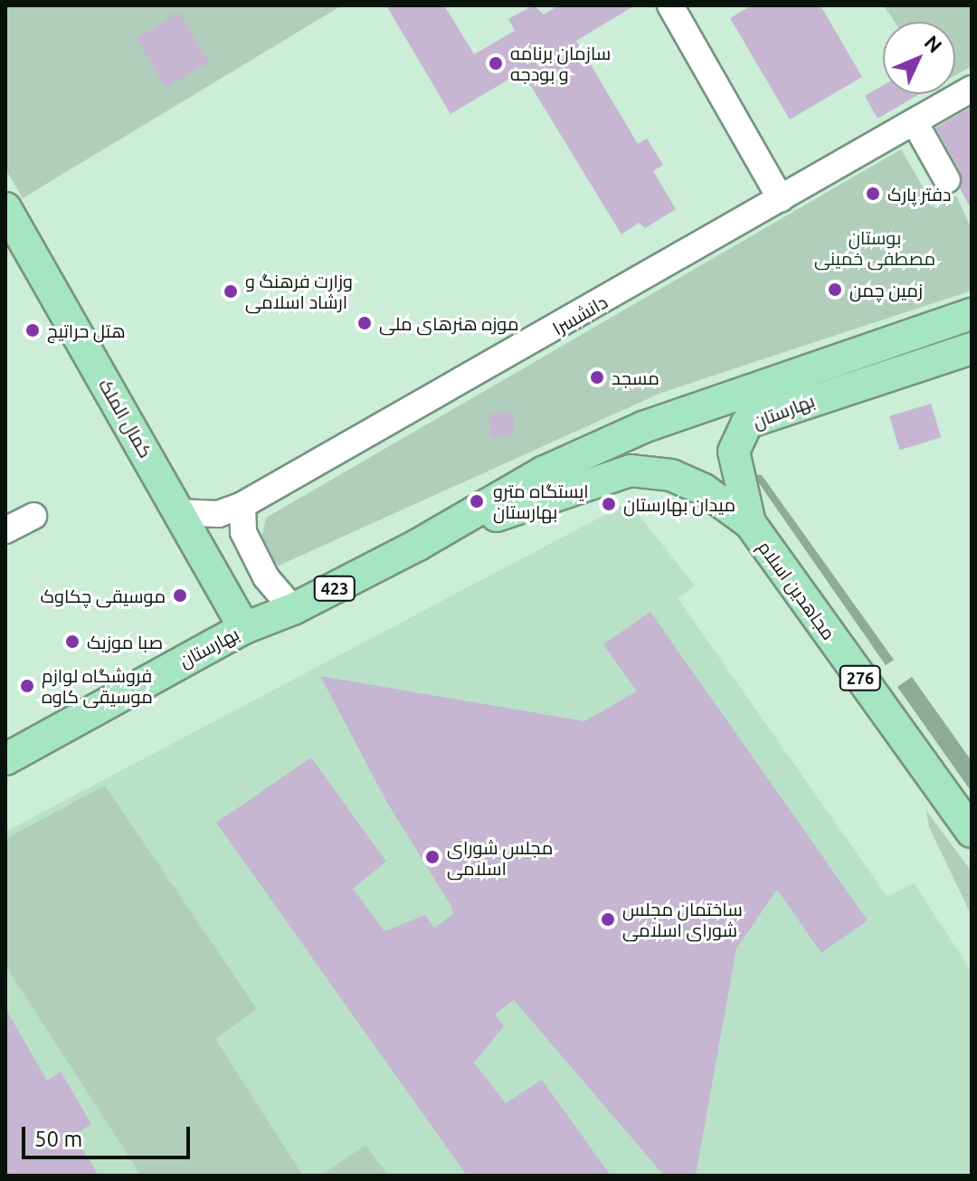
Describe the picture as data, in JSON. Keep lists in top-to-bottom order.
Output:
{
  "streets": {
    "main road": [
      "بهارستان",
      "کمال الملک",
      "423",
      "مجاهدین اسلام",
      "276"
    ],
    "street": ["دانشسرا"]
  },
  "crossings": [
    ["دانشسرا", "کمال الملک"],
    ["بهارستان", "کمال الملک"],
    ["بهارستان", "مجاهدین اسلام"]
  ],
  "parks": ["بوستان مصطفی خمینی"],
  "places": [
    "سازمان برنامه و بودجه",
    "دفتر پارک",
    "زمین چمن",
    "وزارت فرهنگ و ارشاد اسلامی",
    "موزه هنرهای ملی",
    "هتل حراتیج",
    "مسجد",
    "ایستگاه مترو بهارستان",
    "میدان بهارستان",
    "موسیقی چکاوک",
    "صبا موزیک",
    "فروشگاه لوازم موسیقی کاوه",
    "مجلس شورای اسلامی",
    "ساختمان مجلس شورای اسلامی"
  ],
  "scale_bar": "50 m",
  "north": "top right"
}
